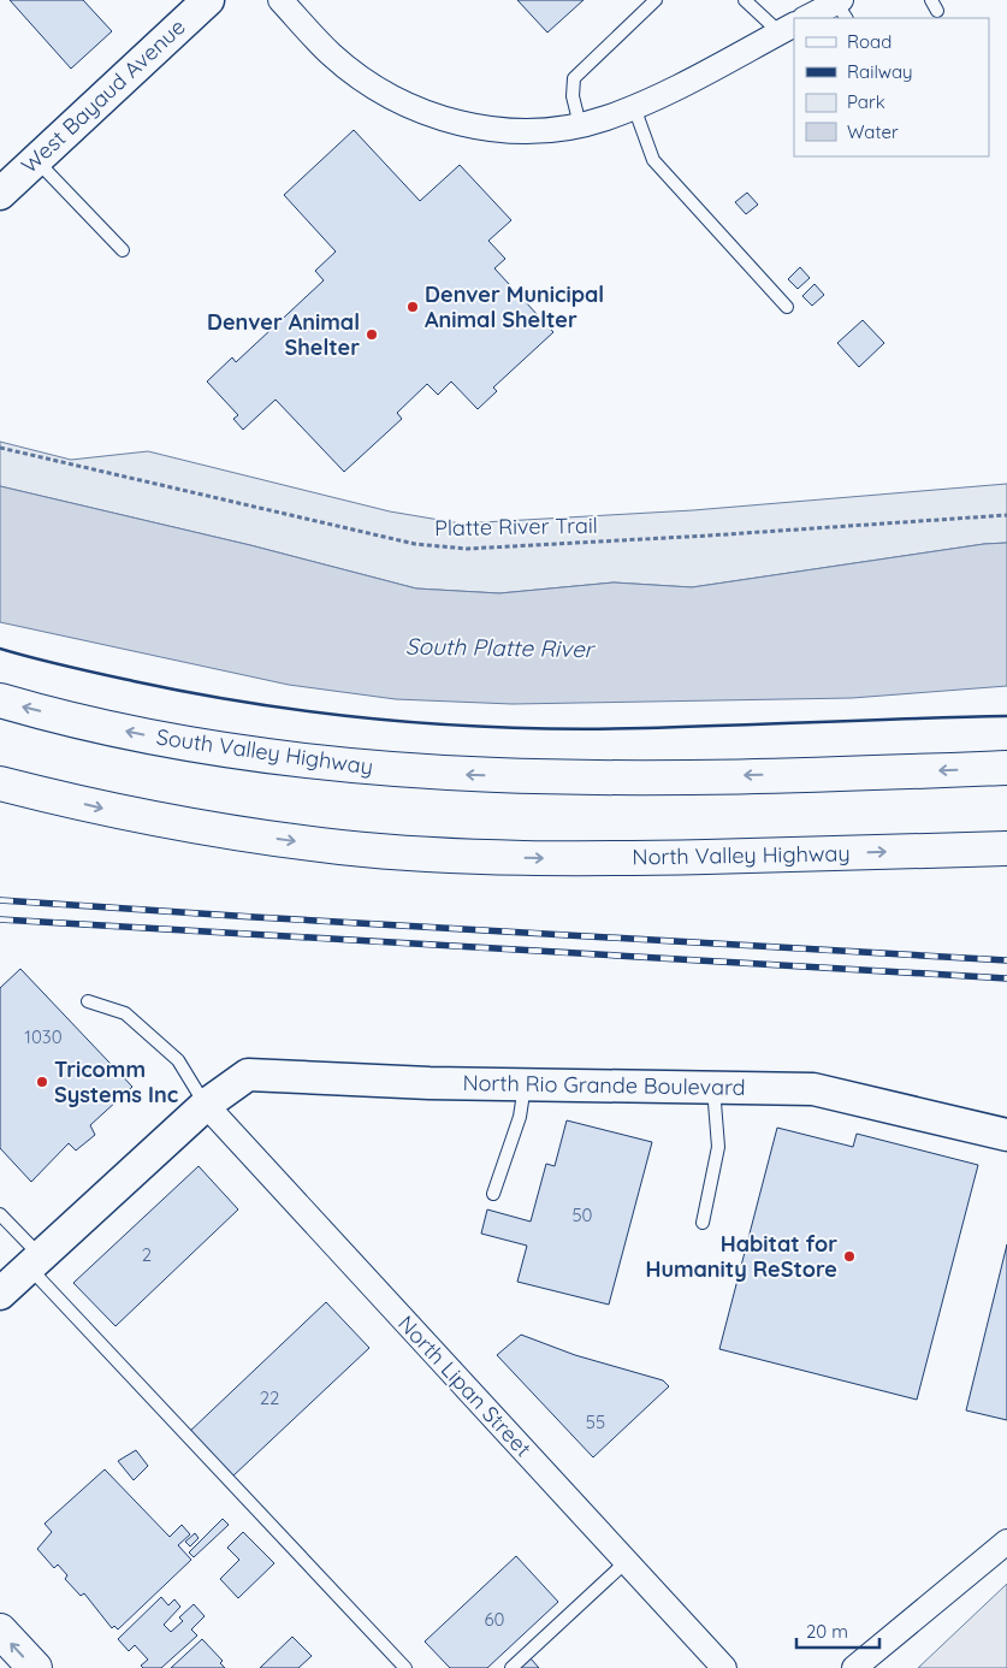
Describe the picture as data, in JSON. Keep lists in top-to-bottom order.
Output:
{
  "streets": {
    "main road": ["South Valley Highway", "North Valley Highway"],
    "street": ["West Bayaud Avenue", "North Rio Grande Boulevard", "North Lipan Street"],
    "path": ["Platte River Trail"]
  },
  "crossings": [
    ["North Rio Grande Boulevard", "North Lipan Street"]
  ],
  "one_way": ["South Valley Highway", "North Valley Highway"],
  "water": ["South Platte River"],
  "places": [
    "Denver Municipal Animal Shelter",
    "Denver Animal Shelter",
    "Tricomm Systems Inc",
    "Habitat for Humanity ReStore"
  ],
  "house_numbers": [
    "1030",
    "50",
    "2",
    "22",
    "55",
    "60"
  ],
  "legend": [
    "Road",
    "Railway",
    "Park",
    "Water"
  ],
  "scale_bar": "20 m"
}
